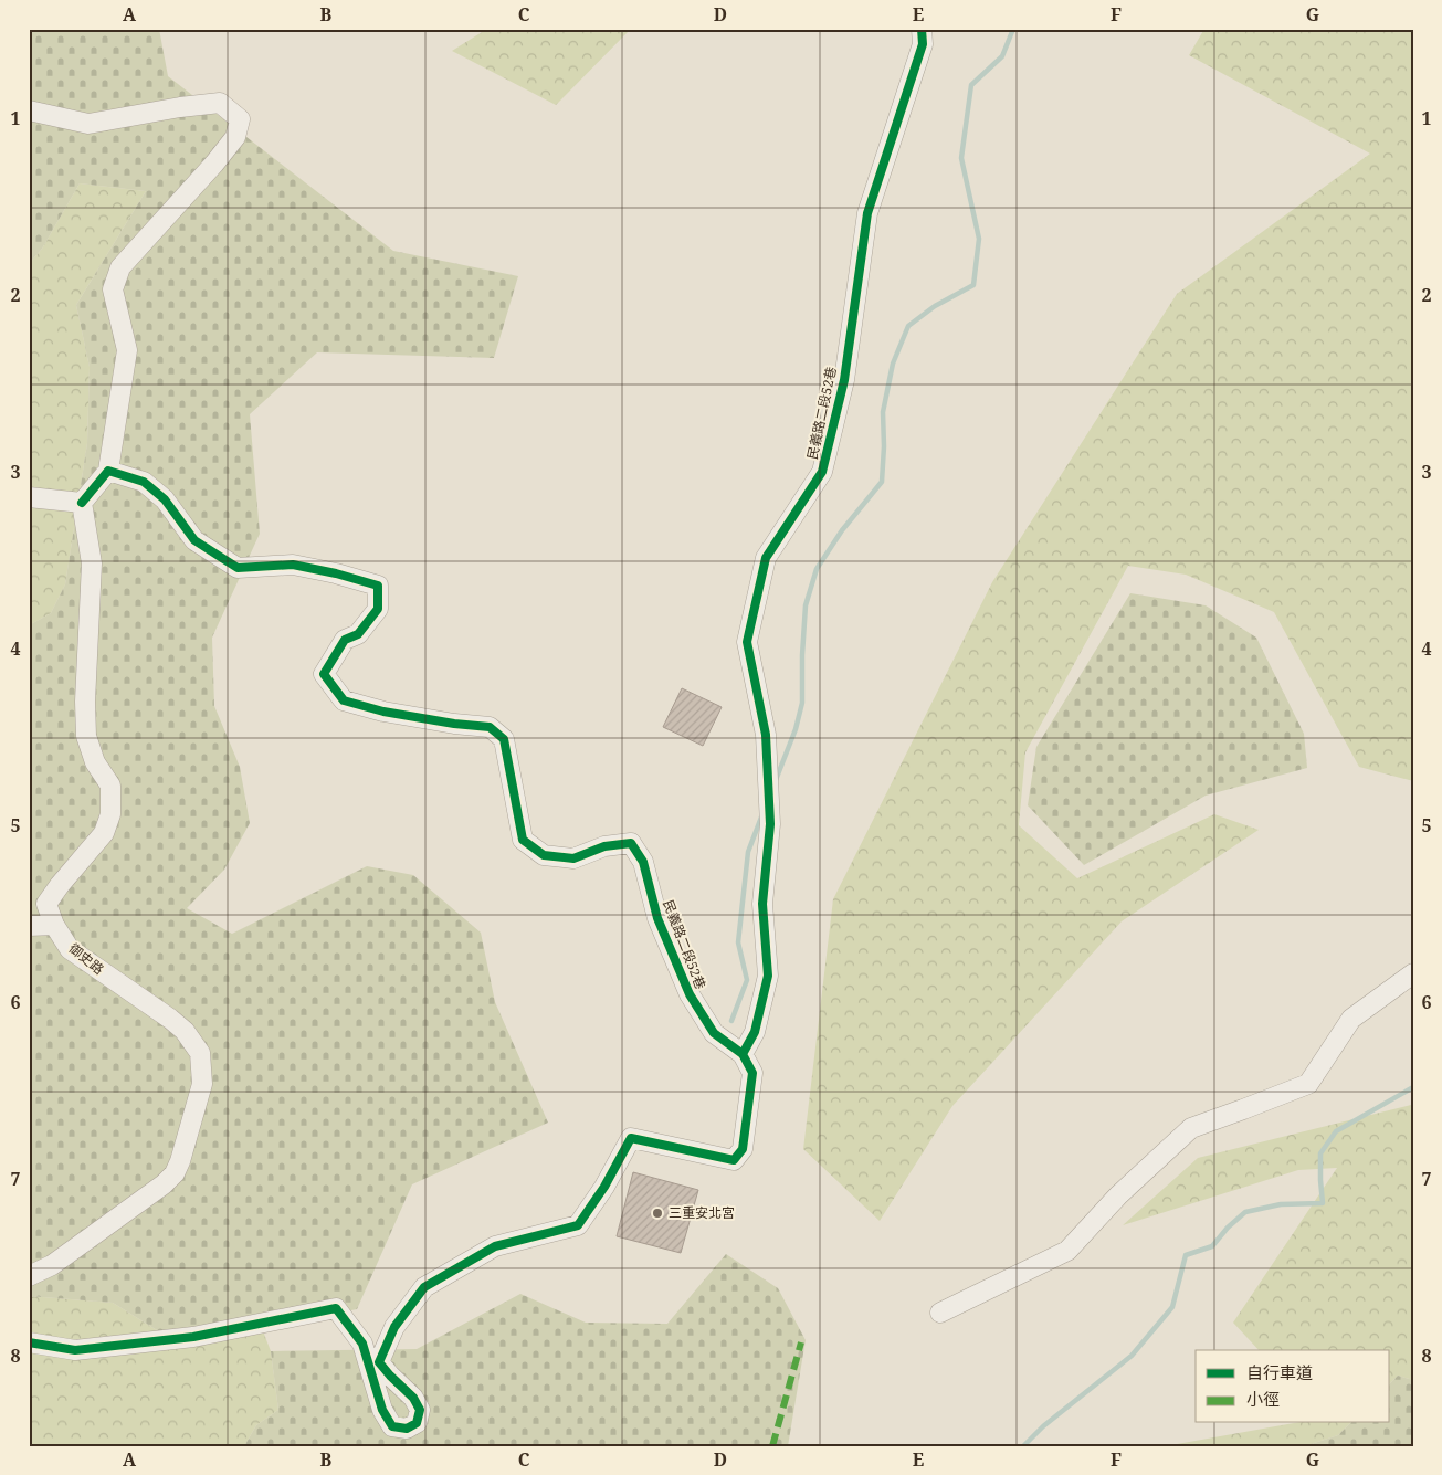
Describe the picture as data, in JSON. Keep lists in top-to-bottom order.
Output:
{
  "streets": {
    "street": ["民義路二段52巷", "御史路"]
  },
  "places": ["三重安北宮"],
  "legend": ["自行車道", "小徑"],
  "grid": {
    "columns": [
      "A",
      "B",
      "C",
      "D",
      "E",
      "F",
      "G"
    ],
    "rows": [
      "1",
      "2",
      "3",
      "4",
      "5",
      "6",
      "7",
      "8"
    ]
  }
}
